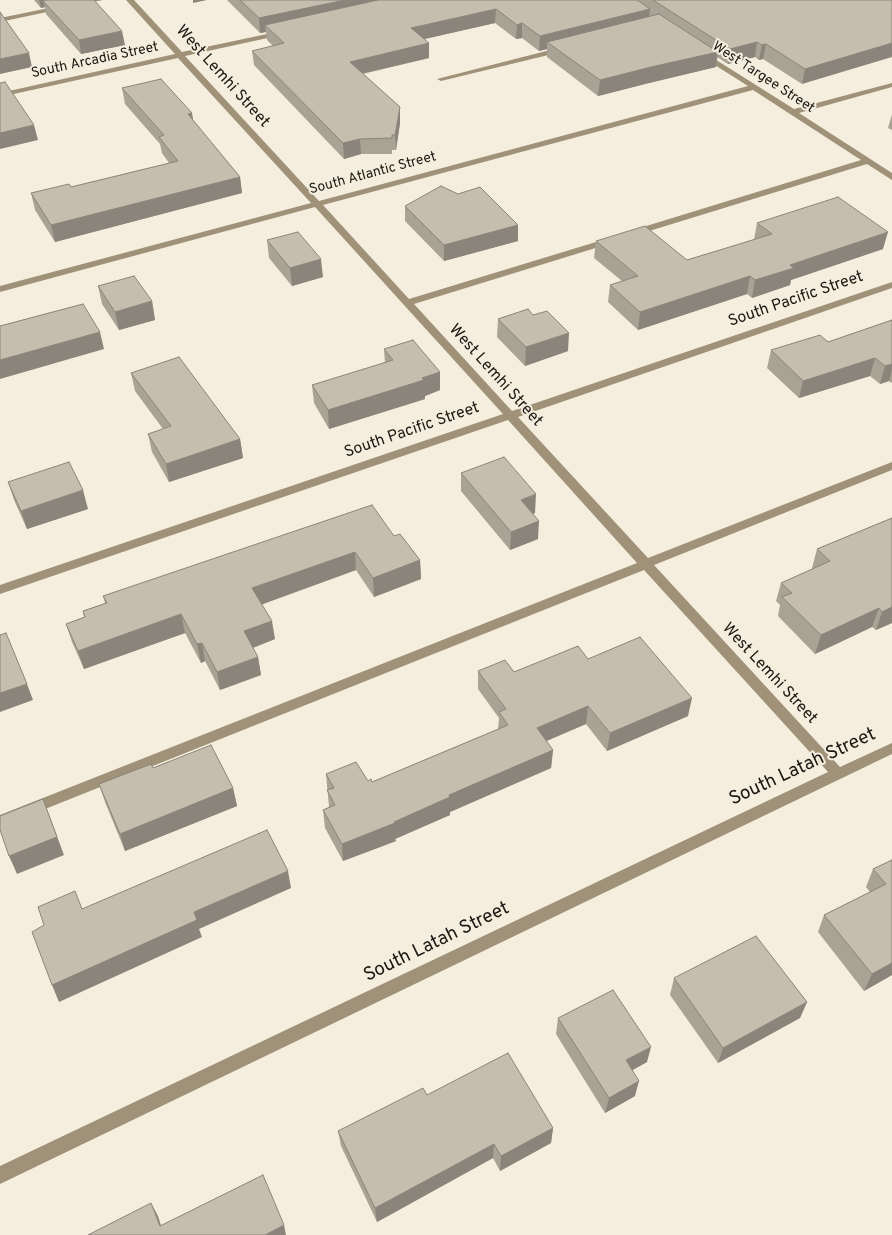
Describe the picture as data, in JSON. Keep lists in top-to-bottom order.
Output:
{
  "streets": {
    "street": [
      "South Arcadia Street",
      "West Lemhi Street",
      "West Targee Street",
      "South Atlantic Street",
      "South Pacific Street",
      "South Latah Street"
    ]
  },
  "crossings": [
    ["South Arcadia Street", "West Lemhi Street"],
    ["West Lemhi Street", "South Atlantic Street"],
    ["West Lemhi Street", "South Pacific Street"],
    ["West Lemhi Street", "South Latah Street"],
    ["West Targee Street", "South Atlantic Street"]
  ]
}
